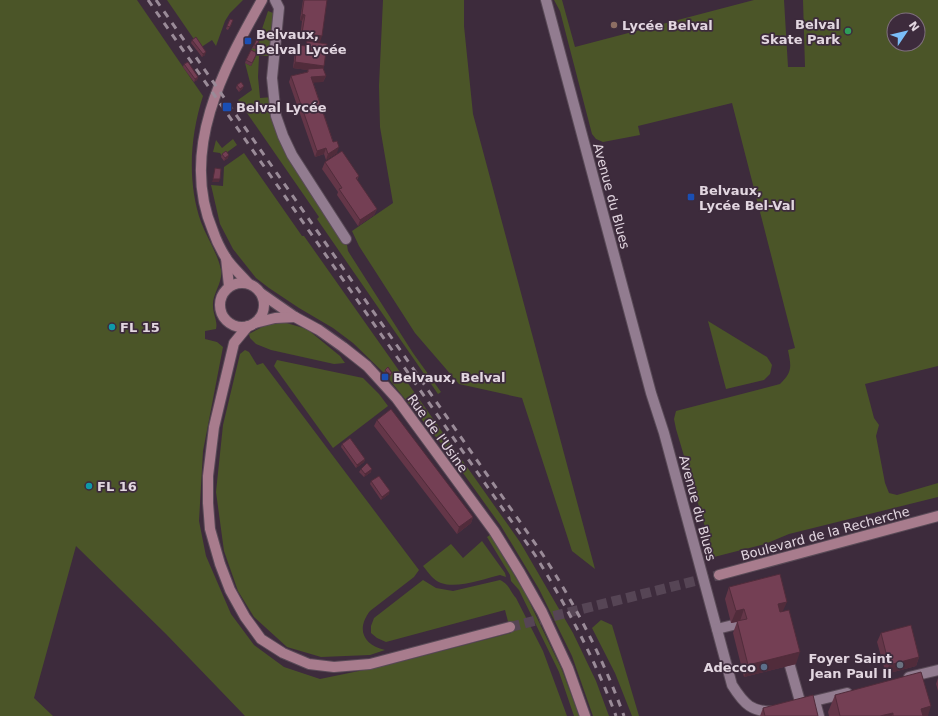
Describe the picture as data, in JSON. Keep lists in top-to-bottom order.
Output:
{
  "streets": {
    "main road": ["Rue de l'Usine", "Boulevard de la Recherche"],
    "street": ["Avenue du Blues"]
  },
  "places": {
    "other": [
      "Lycée Belval",
      "Belval Skate Park",
      "FL 15",
      "FL 16",
      "Foyer Saint Jean Paul II",
      "Adecco"
    ],
    "transit": [
      "Belvaux, Belval Lycée",
      "Belval Lycée",
      "Belvaux, Lycée Bel-Val",
      "Belvaux, Belval"
    ]
  },
  "north": "top right"
}
